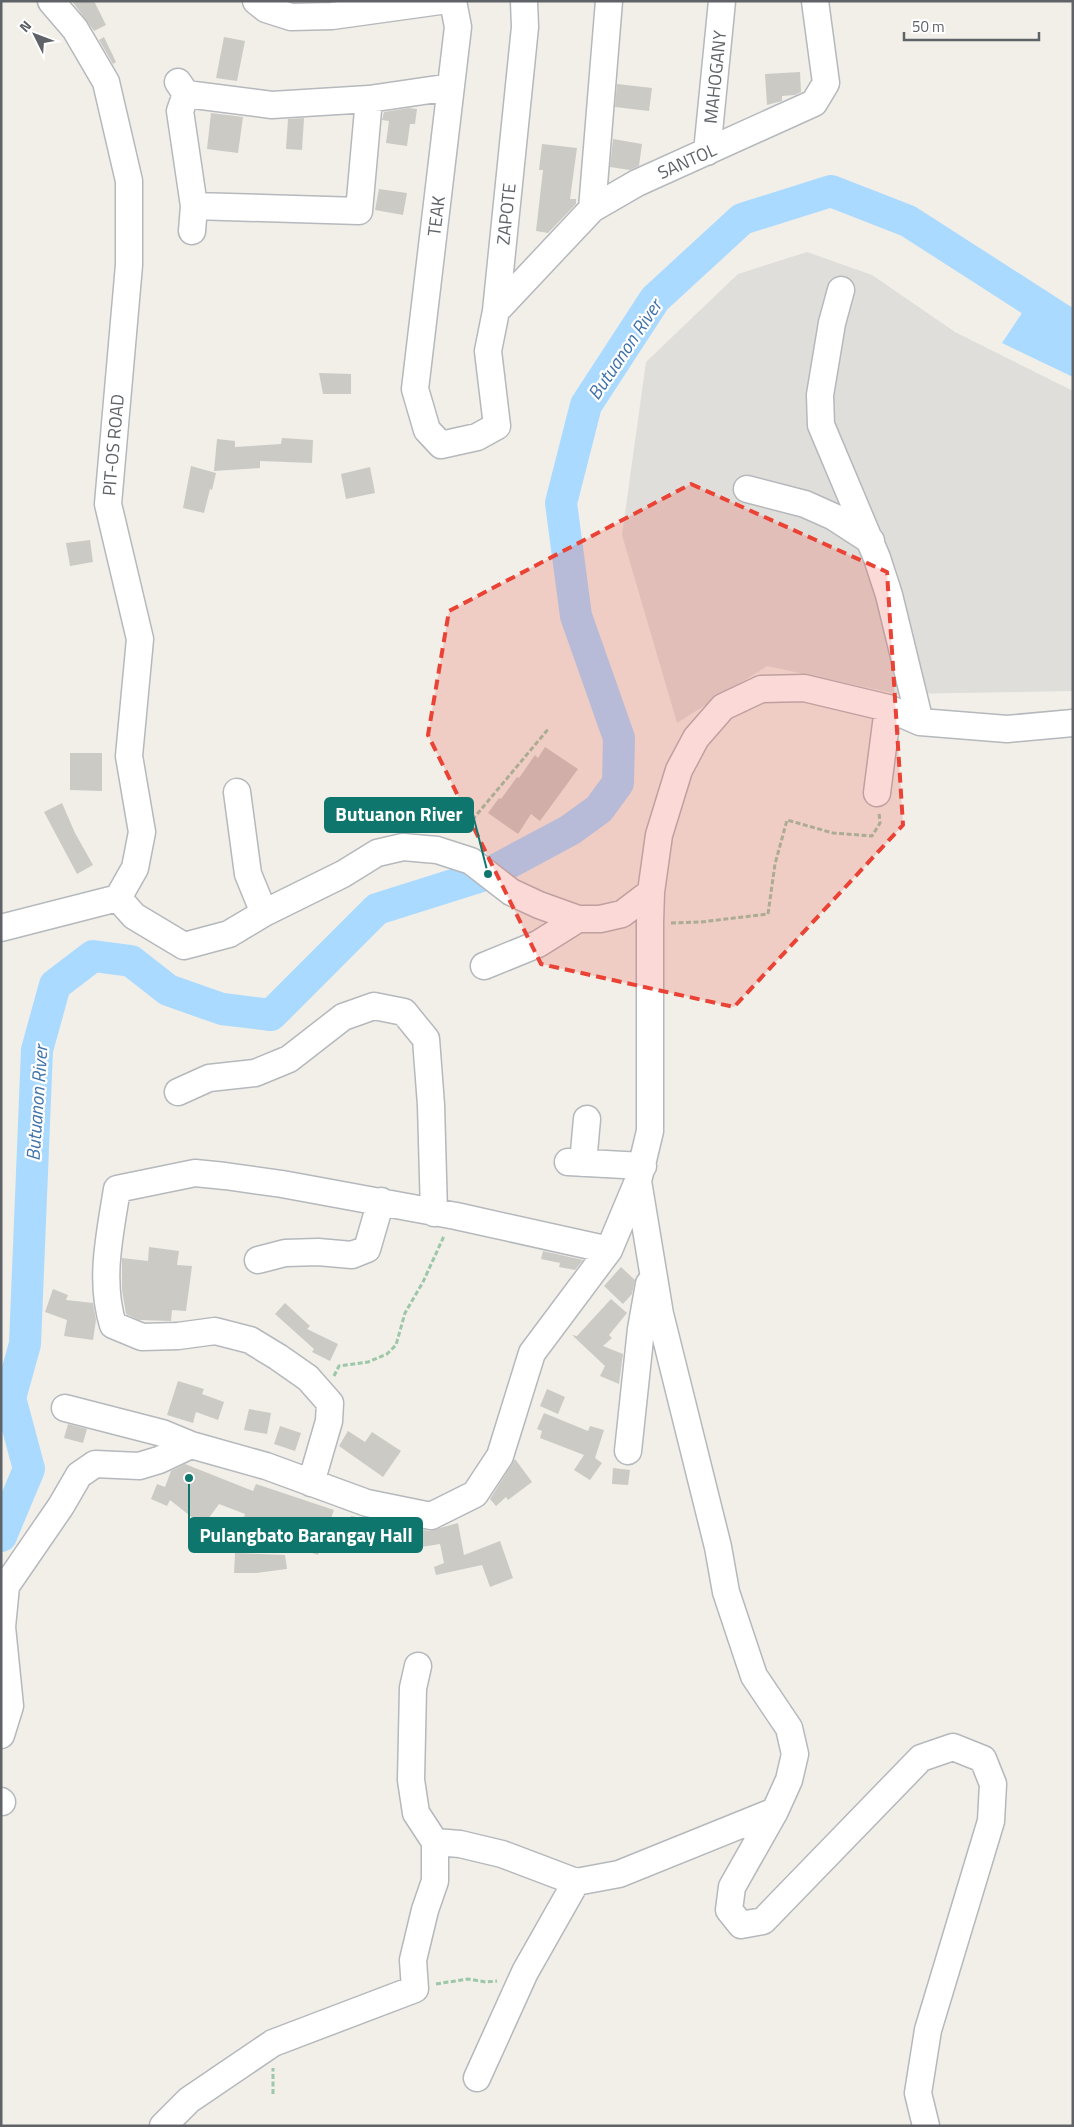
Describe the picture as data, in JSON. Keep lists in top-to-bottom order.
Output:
{
  "streets": {
    "street": [
      "MAHOGANY",
      "SANTOL",
      "ZAPOTE",
      "TEAK",
      "PIT-OS ROAD"
    ]
  },
  "crossings": [
    ["MAHOGANY", "SANTOL"],
    ["SANTOL", "ZAPOTE"],
    ["ZAPOTE", "TEAK"]
  ],
  "water": ["Butuanon River"],
  "places": ["Butuanon River", "Pulangbato Barangay Hall"],
  "scale_bar": "50 m",
  "north": "top left"
}
